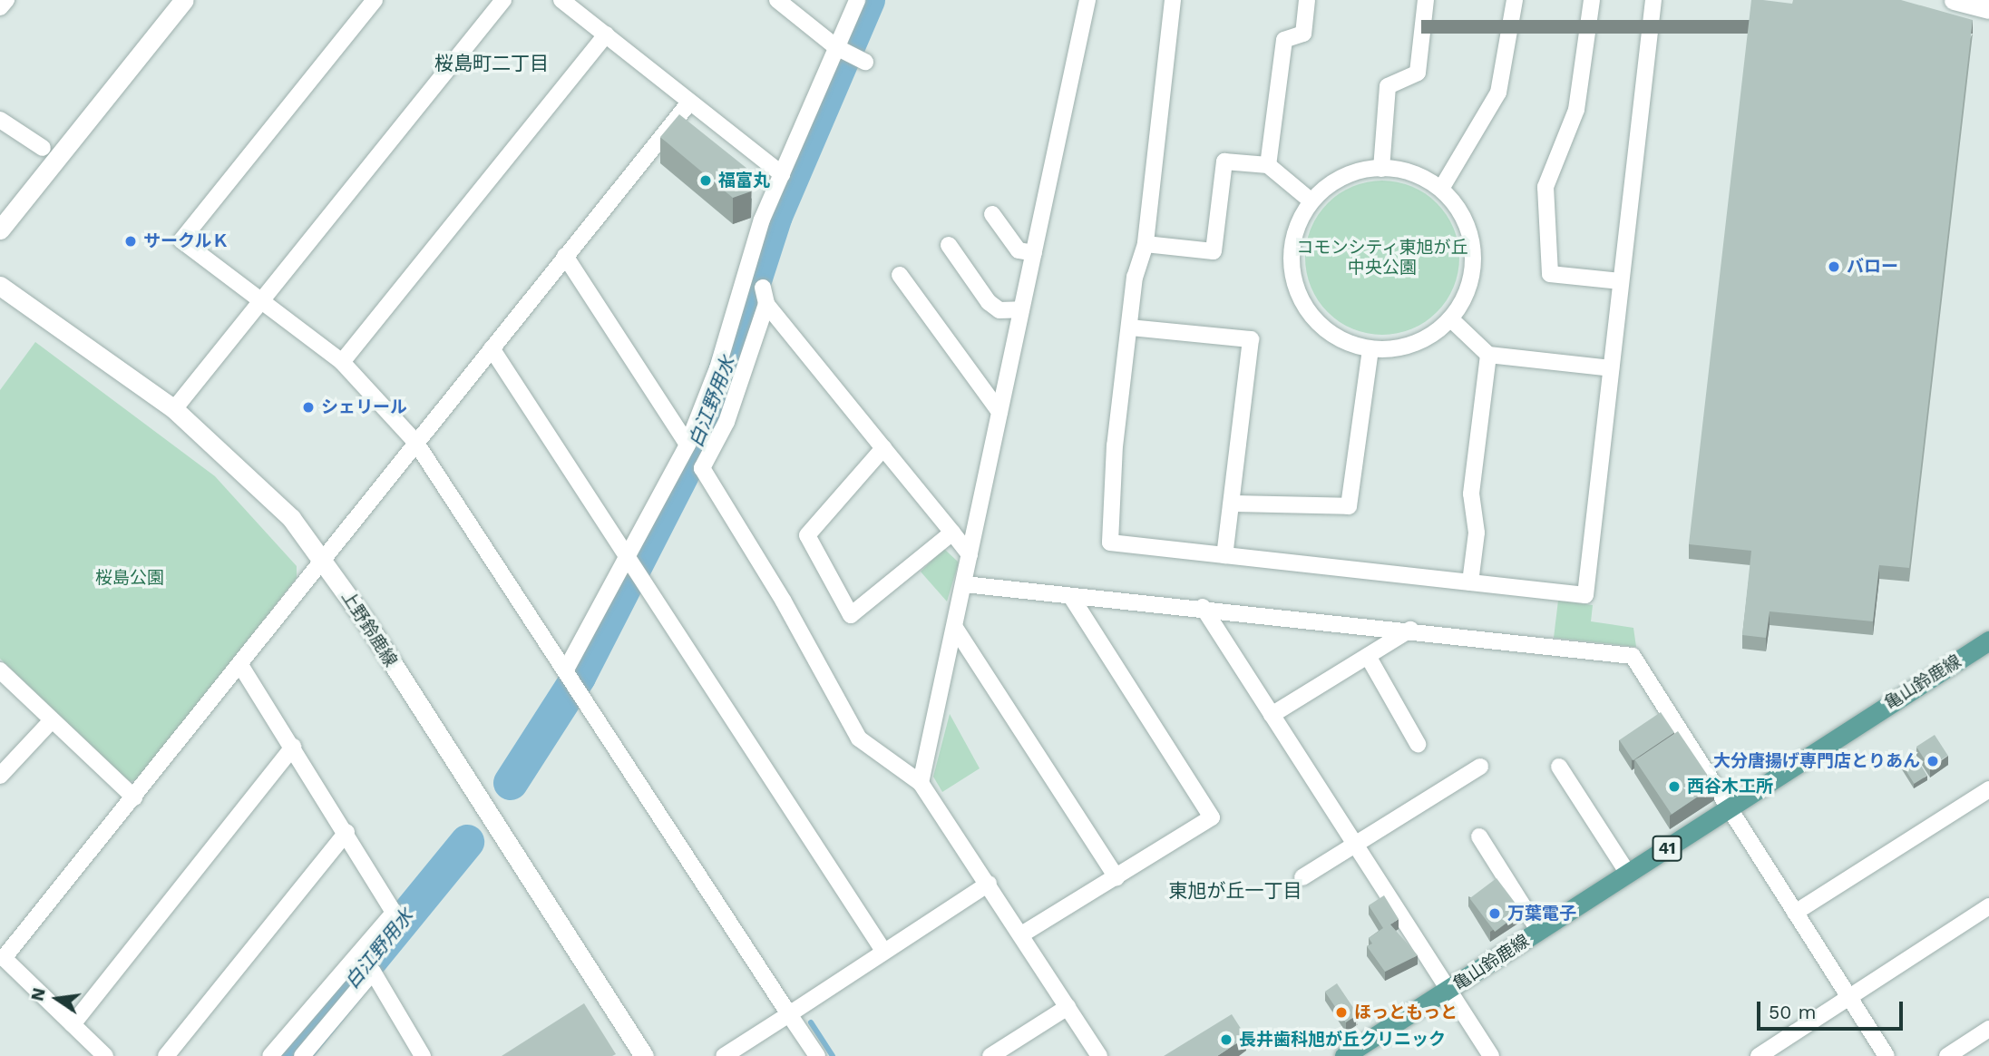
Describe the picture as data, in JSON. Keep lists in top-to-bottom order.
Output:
{
  "streets": {
    "main road": ["上野鈴鹿線", "亀山鈴鹿線", "41"]
  },
  "districts": ["桜島町二丁目", "東旭が丘一丁目"],
  "water": ["白江野用水"],
  "parks": ["コモンシティ東旭が丘 中央公園", "桜島公園"],
  "places": [
    "福富丸",
    "サークルＫ",
    "バロー",
    "シェリール",
    "大分唐揚げ専門店とりあん",
    "西谷木工所",
    "万葉電子",
    "ほっともっと",
    "長井歯科旭が丘クリニック"
  ],
  "scale_bar": "50 m",
  "north": "left"
}
